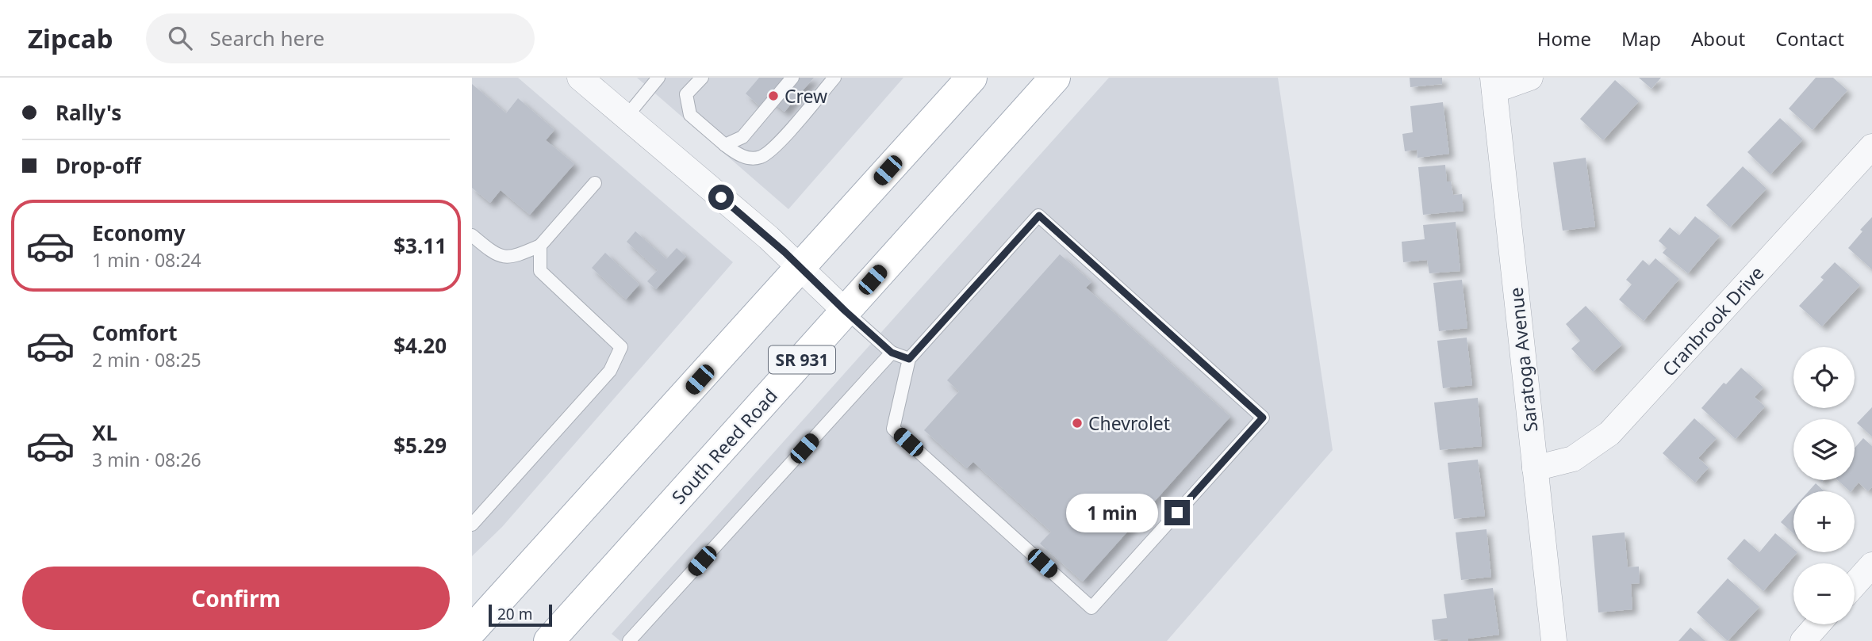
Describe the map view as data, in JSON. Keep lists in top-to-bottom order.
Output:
{
  "streets": {
    "main road": ["SR 931", "South Reed Road"],
    "street": ["Cranbrook Drive", "Saratoga Avenue"]
  },
  "crossings": [
    ["Cranbrook Drive", "Saratoga Avenue"]
  ],
  "places": ["Crew", "Chevrolet"],
  "scale_bar": "20 m",
  "page": {
    "header": "Zipcab",
    "search": "Search here",
    "nav": [
      "Home",
      "Map",
      "About",
      "Contact"
    ],
    "banner": ["Rally's", "Drop-off"],
    "list": [
      {
        "name": "Economy",
        "note": "1 min · 08:24",
        "value": "$3.11"
      },
      {
        "name": "Comfort",
        "note": "2 min · 08:25",
        "value": "$4.20"
      },
      {
        "name": "XL",
        "note": "3 min · 08:26",
        "value": "$5.29"
      }
    ],
    "map_buttons": ["+", "−"],
    "bubble": "1 min",
    "buttons": "Confirm",
    "scale": "20 m"
  }
}
